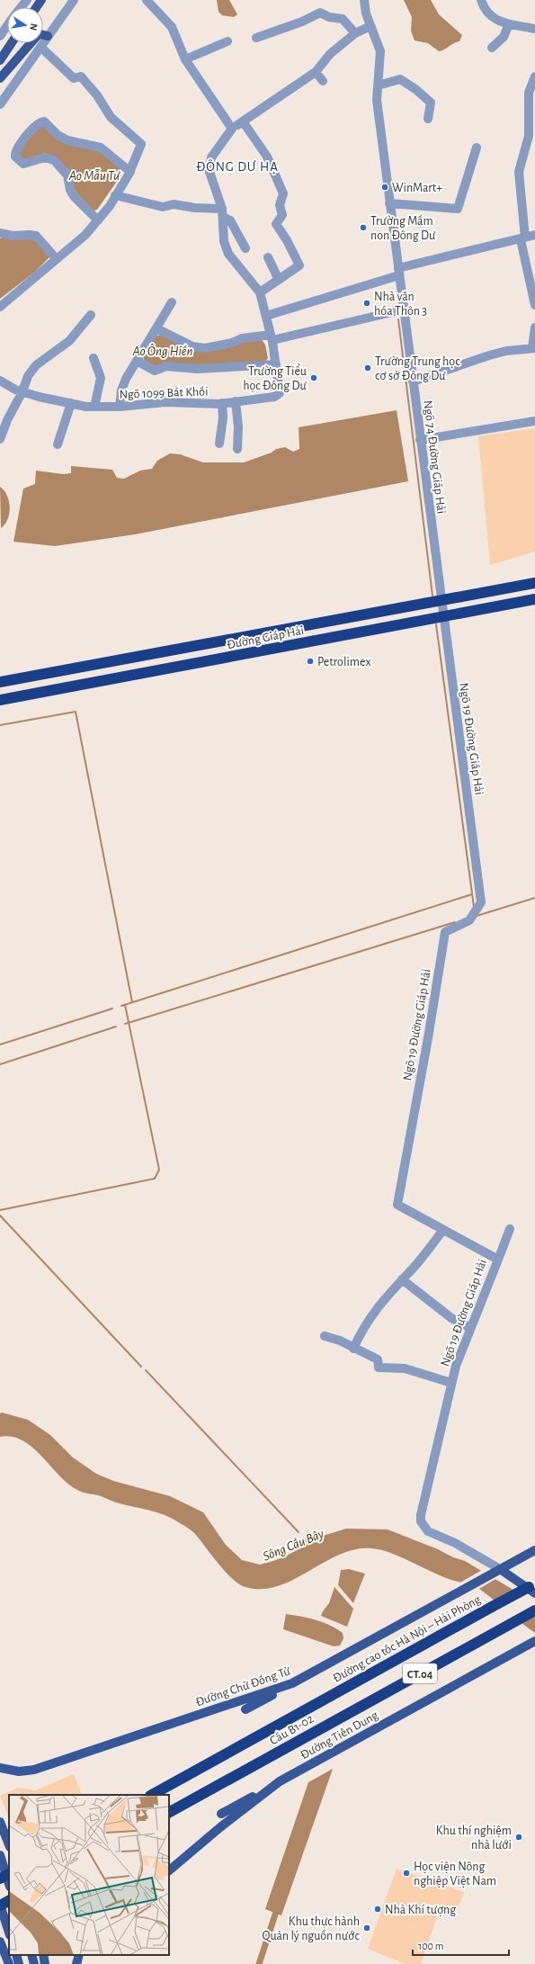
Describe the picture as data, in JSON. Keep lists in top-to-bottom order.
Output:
{
  "streets": {
    "highway": [
      "Đường Giáp Hải",
      "Đường cao tốc Hà Nội – Hải Phòng",
      "CT.04",
      "Cầu B1-02"
    ],
    "main road": ["Đường Chử Đồng Tử", "Đường Tiên Dung"],
    "street": ["Ngõ 1099 Bát Khối", "Ngõ 74 Đường Giáp Hải", "Ngõ 19 Đường Giáp Hải"]
  },
  "crossings": [
    ["Ngõ 74 Đường Giáp Hải", "Đường Giáp Hải"],
    ["Ngõ 74 Đường Giáp Hải", "Ngõ 19 Đường Giáp Hải"],
    ["Đường Giáp Hải", "Ngõ 19 Đường Giáp Hải"],
    ["Ngõ 19 Đường Giáp Hải", "Đường Chử Đồng Tử"],
    ["Đường cao tốc Hà Nội – Hải Phòng", "Cầu B1-02"]
  ],
  "districts": ["ĐÔNG DƯ HẠ"],
  "water": ["Ao Mẫu Tư", "Ao Ông Hiền", "Sông Cầu Bây"],
  "places": [
    "WinMart+",
    "Trường Mầm non Đông Dư",
    "Nhà văn hóa Thôn 3",
    "Trường Trung học cơ sở Đông Dư",
    "Trường Tiểu học Đông Dư",
    "Petrolimex",
    "Khu thí nghiệm nhà lưới",
    "Học viện Nông nghiệp Việt Nam",
    "Nhà Khí tượng",
    "Khu thực hành Quản lý nguồn nước"
  ],
  "scale_bar": "100 m",
  "north": "right"
}
